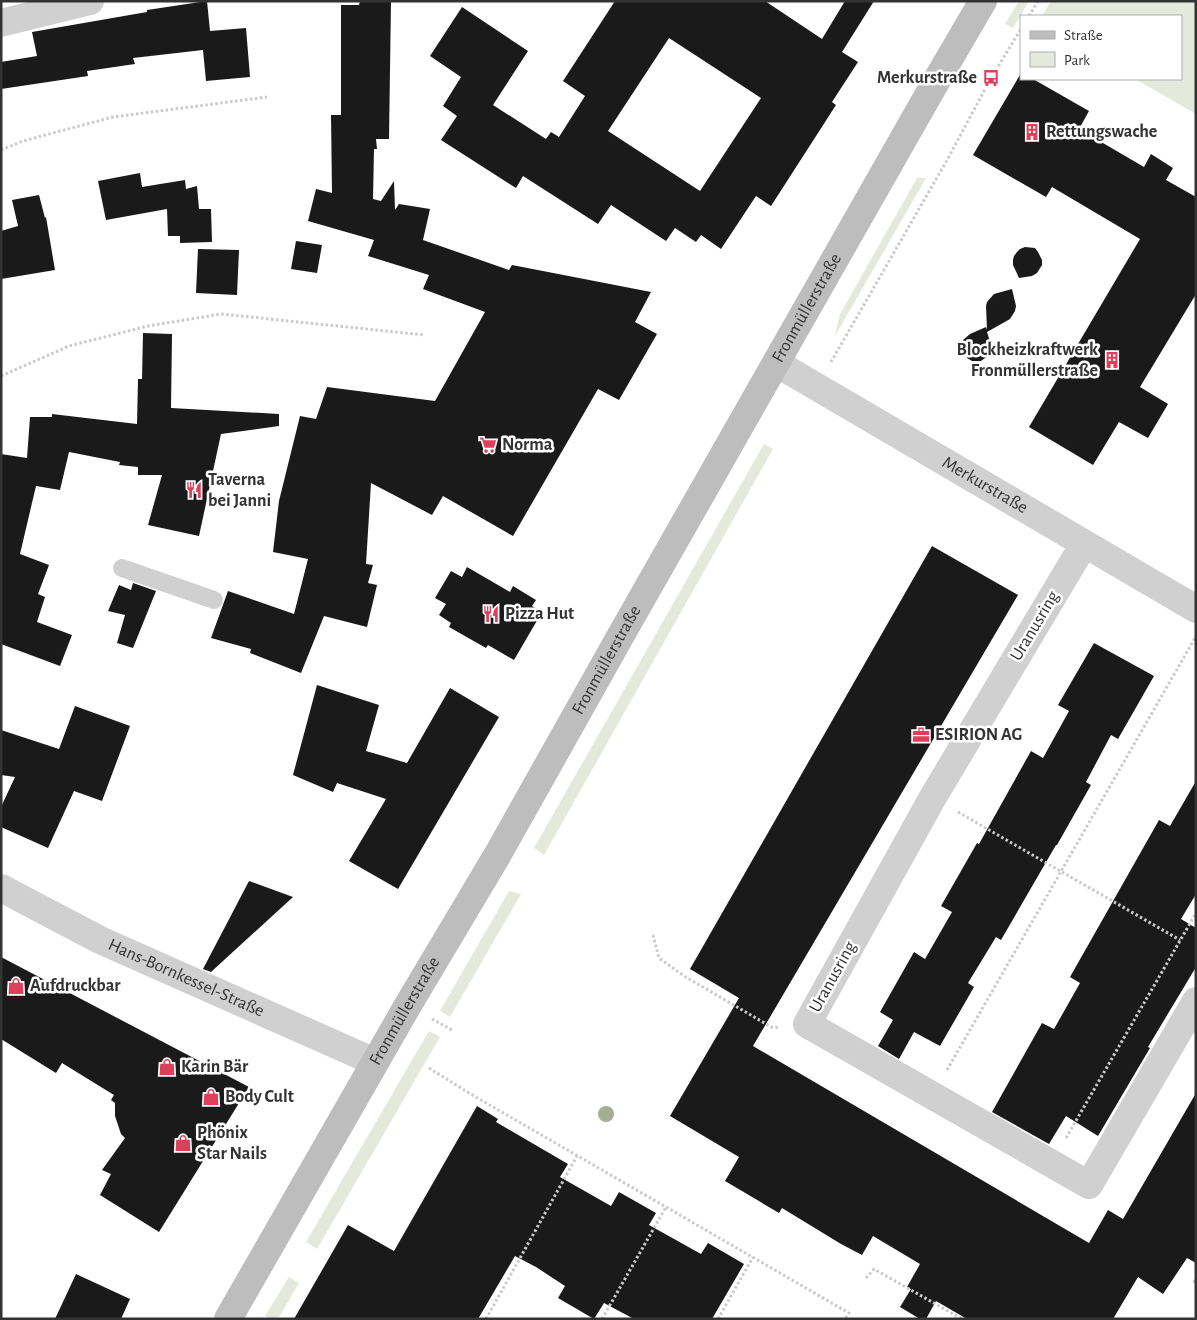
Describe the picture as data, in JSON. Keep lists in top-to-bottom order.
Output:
{
  "streets": {
    "main road": ["Fronmüllerstraße"],
    "street": ["Merkurstraße", "Uranusring", "Hans-Bornkessel-Straße"]
  },
  "crossings": [
    ["Fronmüllerstraße", "Merkurstraße"],
    ["Fronmüllerstraße", "Hans-Bornkessel-Straße"],
    ["Merkurstraße", "Uranusring"]
  ],
  "places": {
    "bus stop": ["Merkurstraße"],
    "building": ["Rettungswache", "Blockheizkraftwerk Fronmüllerstraße"],
    "supermarket": ["Norma"],
    "restaurant": ["Taverna bei Janni", "Pizza Hut"],
    "office": ["ESIRION AG"],
    "shop": [
      "Aufdruckbar",
      "Karin Bär",
      "Body Cult",
      "Phönix Star Nails"
    ]
  },
  "legend": ["Straße", "Park"]
}
